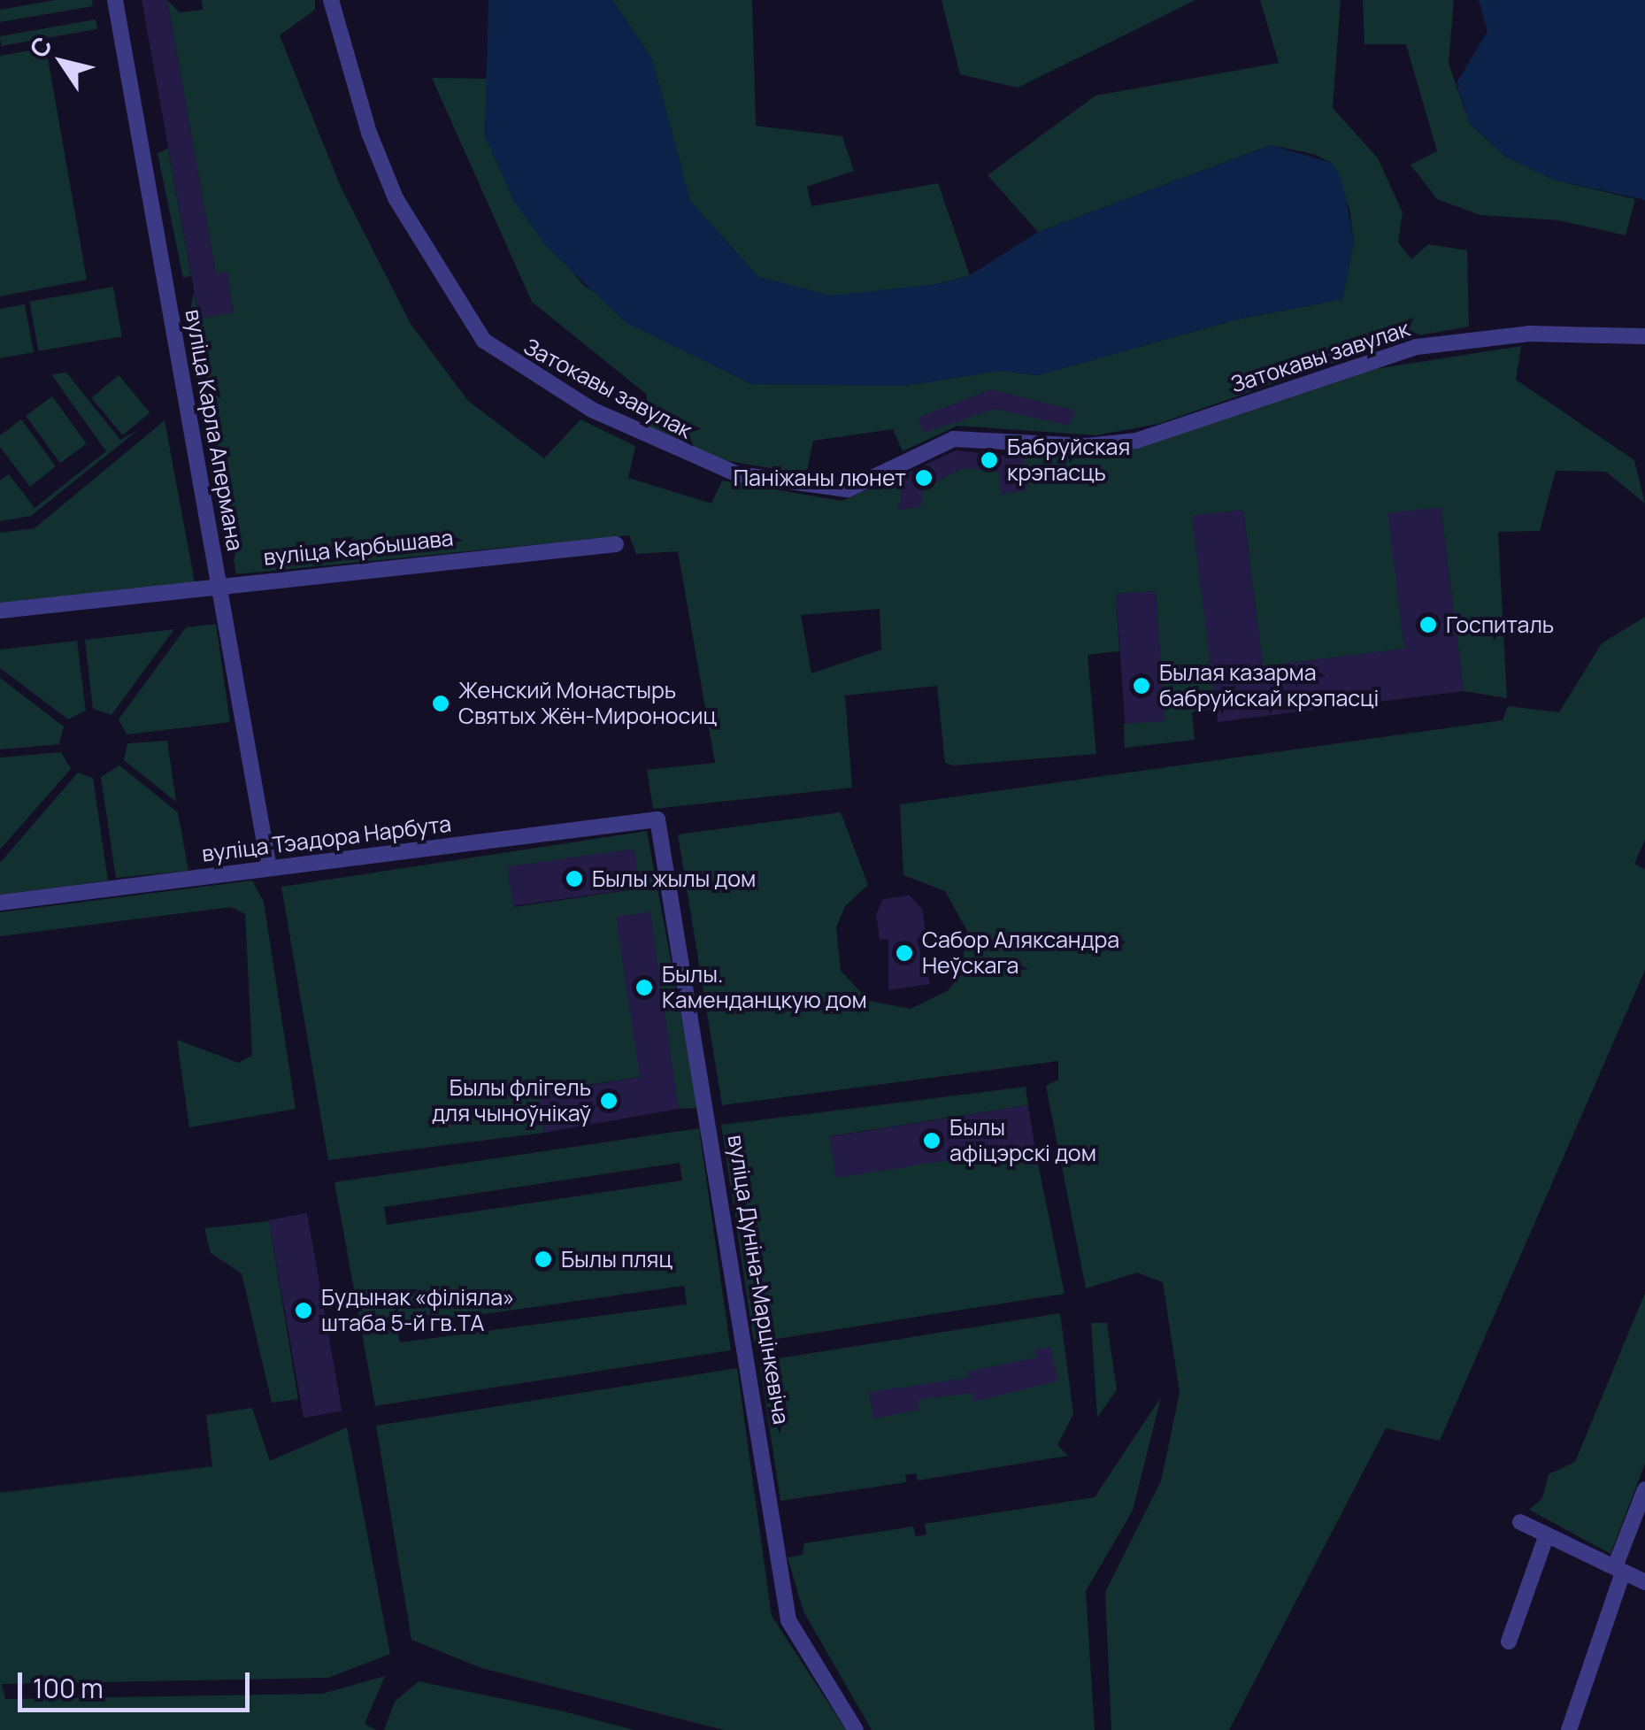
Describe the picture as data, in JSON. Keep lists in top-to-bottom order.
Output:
{
  "streets": {
    "street": [
      "Затокавы завулак",
      "вуліца Карла Апермана",
      "вуліца Карбышава",
      "вуліца Тэадора Нарбута",
      "вуліца Дуніна-Марцінкевіча"
    ]
  },
  "crossings": [
    ["вуліца Карла Апермана", "вуліца Карбышава"],
    ["вуліца Карла Апермана", "вуліца Тэадора Нарбута"],
    ["вуліца Тэадора Нарбута", "вуліца Дуніна-Марцінкевіча"]
  ],
  "places": [
    "Бабруйская крэпасць",
    "Паніжаны люнет",
    "Госпиталь",
    "Былая казарма бабруйскай крэпасці",
    "Женский Монастырь Святых Жён-Мироносиц",
    "Былы жылы дом",
    "Сабор Аляксандра Неўскага",
    "Былы. Каменданцкую дом",
    "Былы флігель для чыноўнікаў",
    "Былы афіцэрскі дом",
    "Былы пляц",
    "Будынак «філіяла» штаба 5-й гв.ТА"
  ],
  "scale_bar": "100 m",
  "north": "top left"
}
